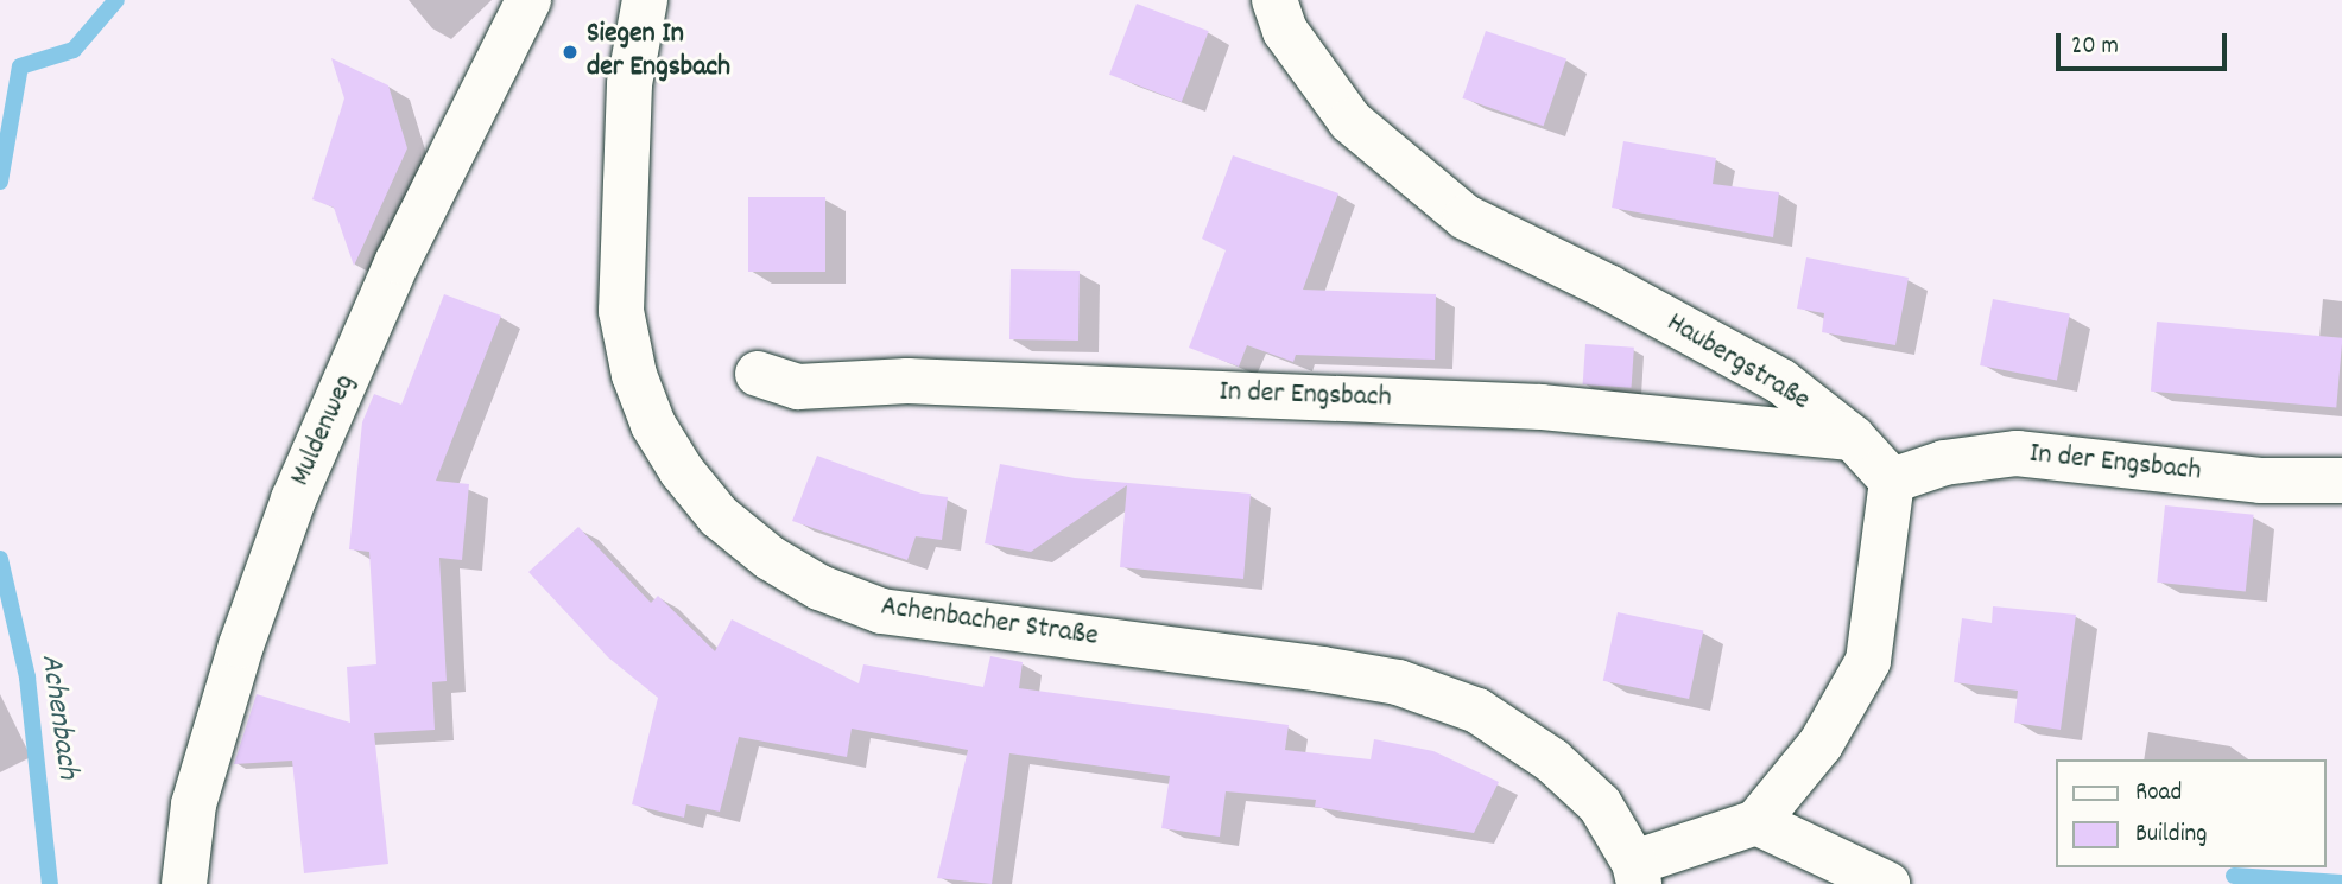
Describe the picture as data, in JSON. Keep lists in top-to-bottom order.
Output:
{
  "streets": {
    "street": [
      "Haubergstraße",
      "In der Engsbach",
      "Muldenweg",
      "Achenbacher Straße"
    ]
  },
  "crossings": [
    ["Haubergstraße", "In der Engsbach"]
  ],
  "water": ["Achenbach"],
  "places": ["Siegen In der Engsbach"],
  "legend": ["Road", "Building"],
  "scale_bar": "20 m"
}
